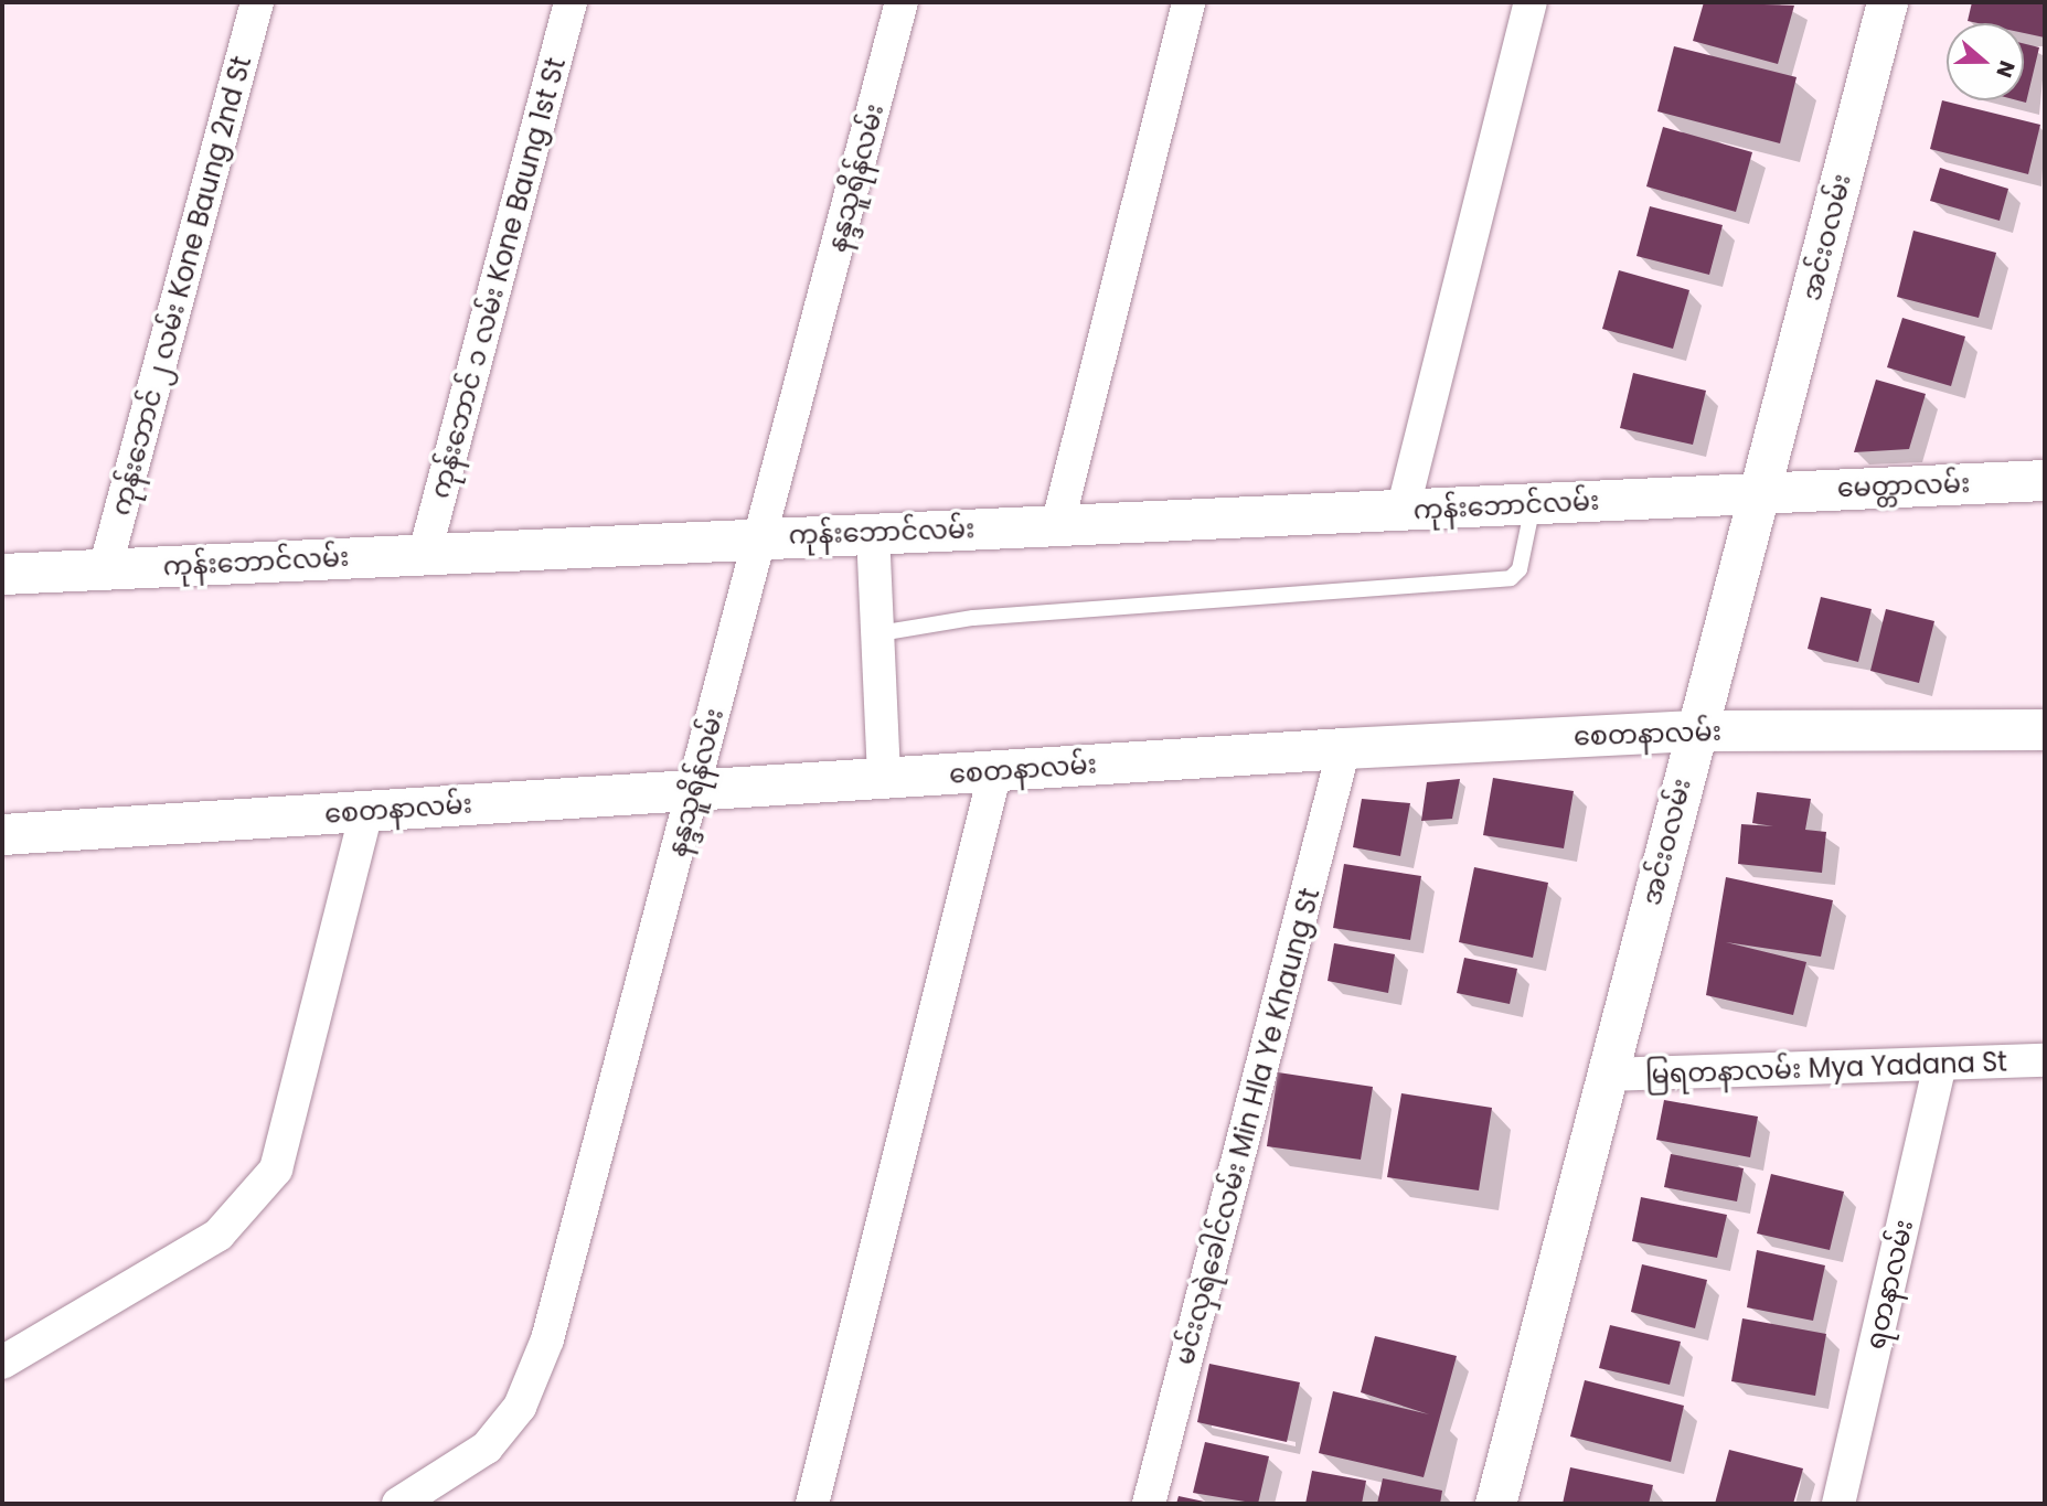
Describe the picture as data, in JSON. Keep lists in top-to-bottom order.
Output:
{
  "streets": {
    "street": [
      "နန္ဒသူရိန်လမ်း",
      "အင်းဝလမ်း",
      "ကုန်းဘောင် ၁ လမ်း Kone Baung 1st St",
      "ကုန်းဘောင် ၂ လမ်း Kone Baung 2nd St",
      "မေတ္တာလမ်း",
      "ကုန်းဘောင်လမ်း",
      "စေတနာလမ်း",
      "မြရတနာလမ်း Mya Yadana St",
      "မင်းလှရဲခေါင်လမ်း Min Hla Ye Khaung St",
      "ရတနာလမ်း"
    ]
  },
  "crossings": [
    ["နန္ဒသူရိန်လမ်း", "ကုန်းဘောင်လမ်း"],
    ["နန္ဒသူရိန်လမ်း", "စေတနာလမ်း"],
    ["အင်းဝလမ်း", "မေတ္တာလမ်း"],
    ["အင်းဝလမ်း", "ကုန်းဘောင်လမ်း"],
    ["အင်းဝလမ်း", "စေတနာလမ်း"],
    ["အင်းဝလမ်း", "မြရတနာလမ်း Mya Yadana St"],
    ["ကုန်းဘောင် ၁ လမ်း Kone Baung 1st St", "ကုန်းဘောင်လမ်း"],
    ["ကုန်းဘောင် ၂ လမ်း Kone Baung 2nd St", "ကုန်းဘောင်လမ်း"],
    ["မေတ္တာလမ်း", "ကုန်းဘောင်လမ်း"],
    ["စေတနာလမ်း", "မင်းလှရဲခေါင်လမ်း Min Hla Ye Khaung St"],
    ["မြရတနာလမ်း Mya Yadana St", "ရတနာလမ်း"]
  ],
  "north": "right"
}
